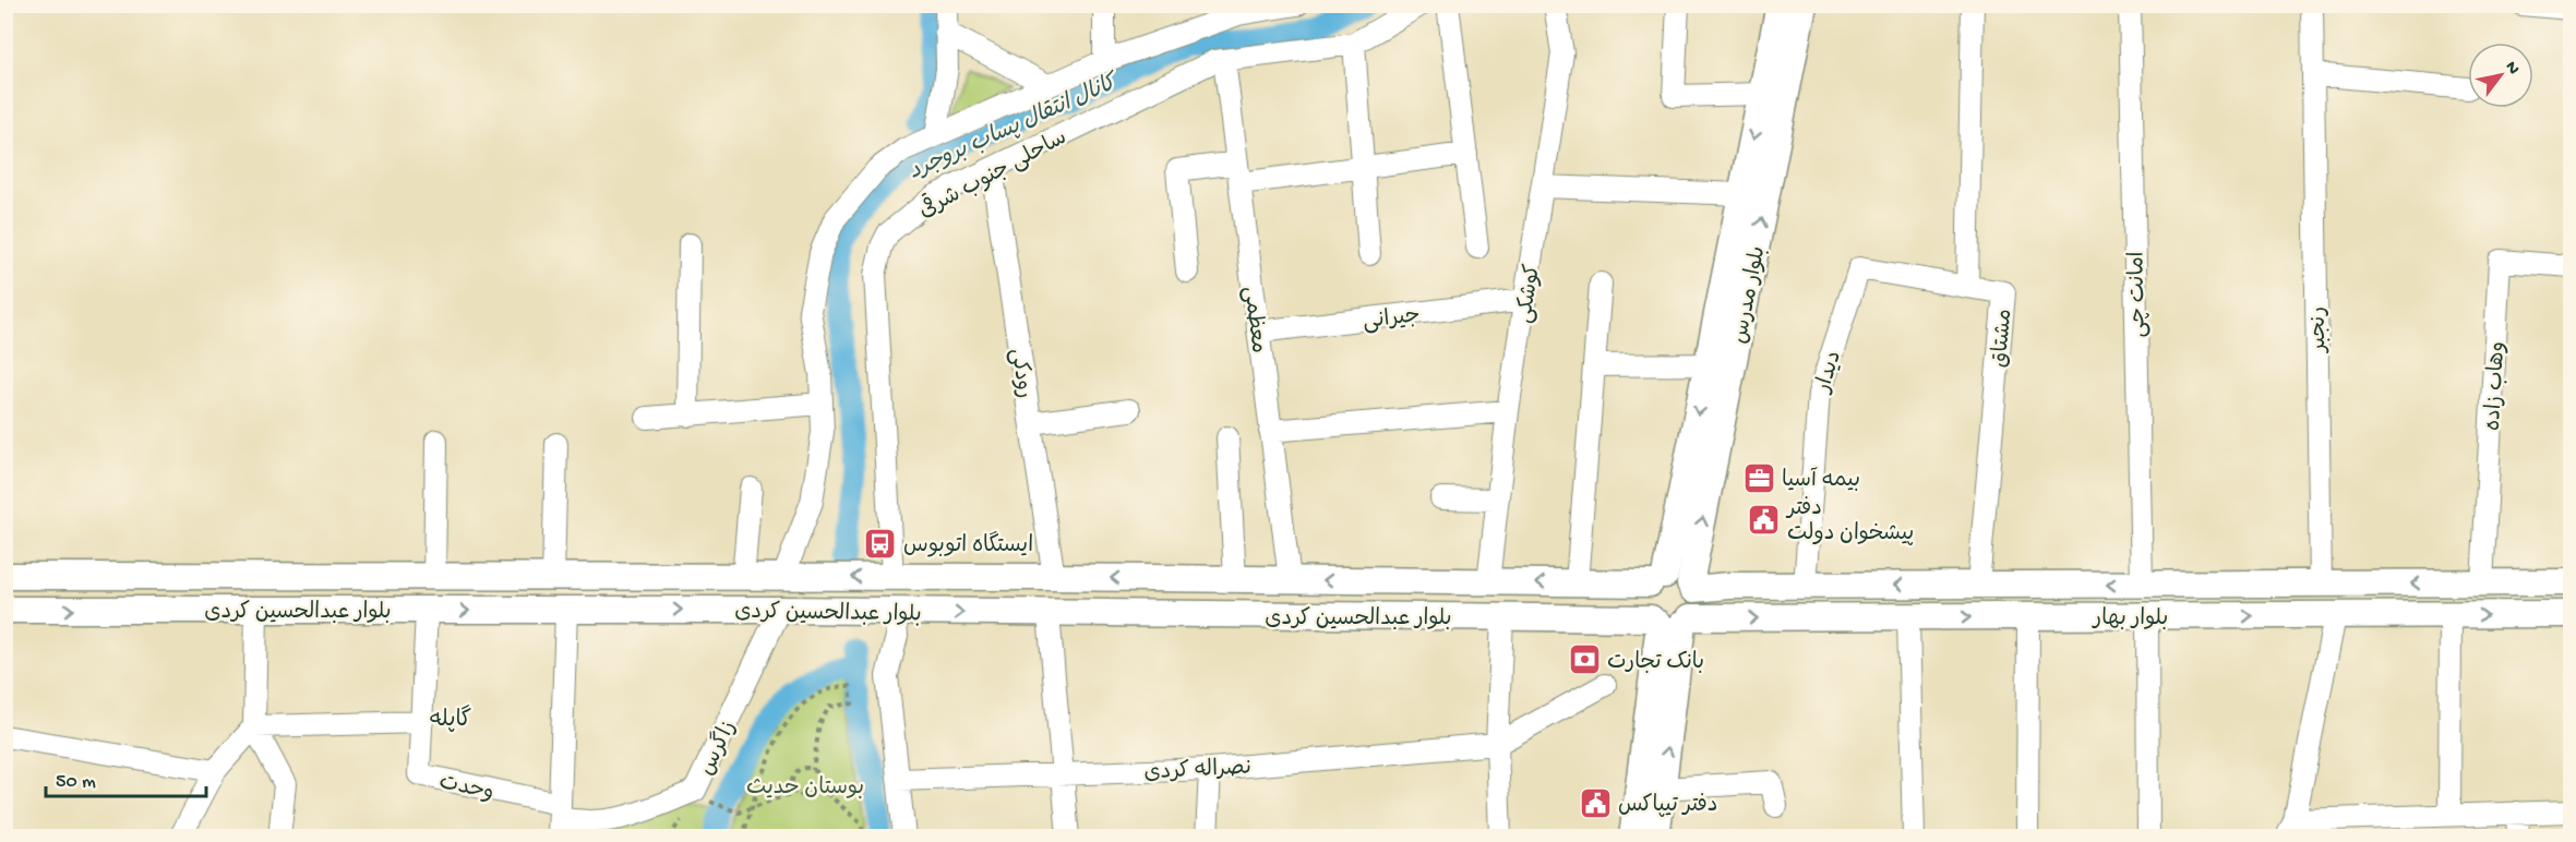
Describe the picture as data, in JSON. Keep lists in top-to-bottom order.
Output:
{
  "streets": {
    "main road": ["بلوار مدرس", "بلوار عبدالحسین کردی", "بلوار بهار"],
    "street": [
      "ساحلی جنوب شرقی",
      "کوشکی",
      "امانت چی",
      "جیرانی",
      "معظمی",
      "رنجبر",
      "مشتاق",
      "دیدار",
      "رودکی",
      "وهاب زاده",
      "زاگرس",
      "نصراله کردی",
      "وحدت"
    ]
  },
  "crossings": [
    ["ساحلی جنوب شرقی", "معظمی"],
    ["ساحلی جنوب شرقی", "رودکی"],
    ["ساحلی جنوب شرقی", "بلوار عبدالحسین کردی"],
    ["کوشکی", "جیرانی"],
    ["کوشکی", "بلوار عبدالحسین کردی"],
    ["بلوار مدرس", "بلوار عبدالحسین کردی"],
    ["بلوار مدرس", "بلوار بهار"],
    ["امانت چی", "بلوار بهار"],
    ["جیرانی", "معظمی"],
    ["معظمی", "بلوار عبدالحسین کردی"],
    ["رنجبر", "بلوار بهار"],
    ["مشتاق", "دیدار"],
    ["مشتاق", "بلوار بهار"],
    ["دیدار", "بلوار بهار"],
    ["رودکی", "بلوار عبدالحسین کردی"],
    ["وهاب زاده", "بلوار بهار"],
    ["بلوار عبدالحسین کردی", "بلوار بهار"],
    ["بلوار عبدالحسین کردی", "زاگرس"],
    ["بلوار عبدالحسین کردی", "وحدت"],
    ["زاگرس", "وحدت"]
  ],
  "districts": ["گاپله"],
  "water": ["کانال انتقال پساب بروجرد"],
  "parks": ["بوستان حدیث"],
  "places": {
    "office": ["بیمه آسیا"],
    "public building": ["دفتر پیشخوان دولت", "دفتر تیپاکس"],
    "bus stop": ["ایستگاه اتوبوس"],
    "bank": ["بانک تجارت"]
  },
  "scale_bar": "50 m",
  "north": "top right"
}
